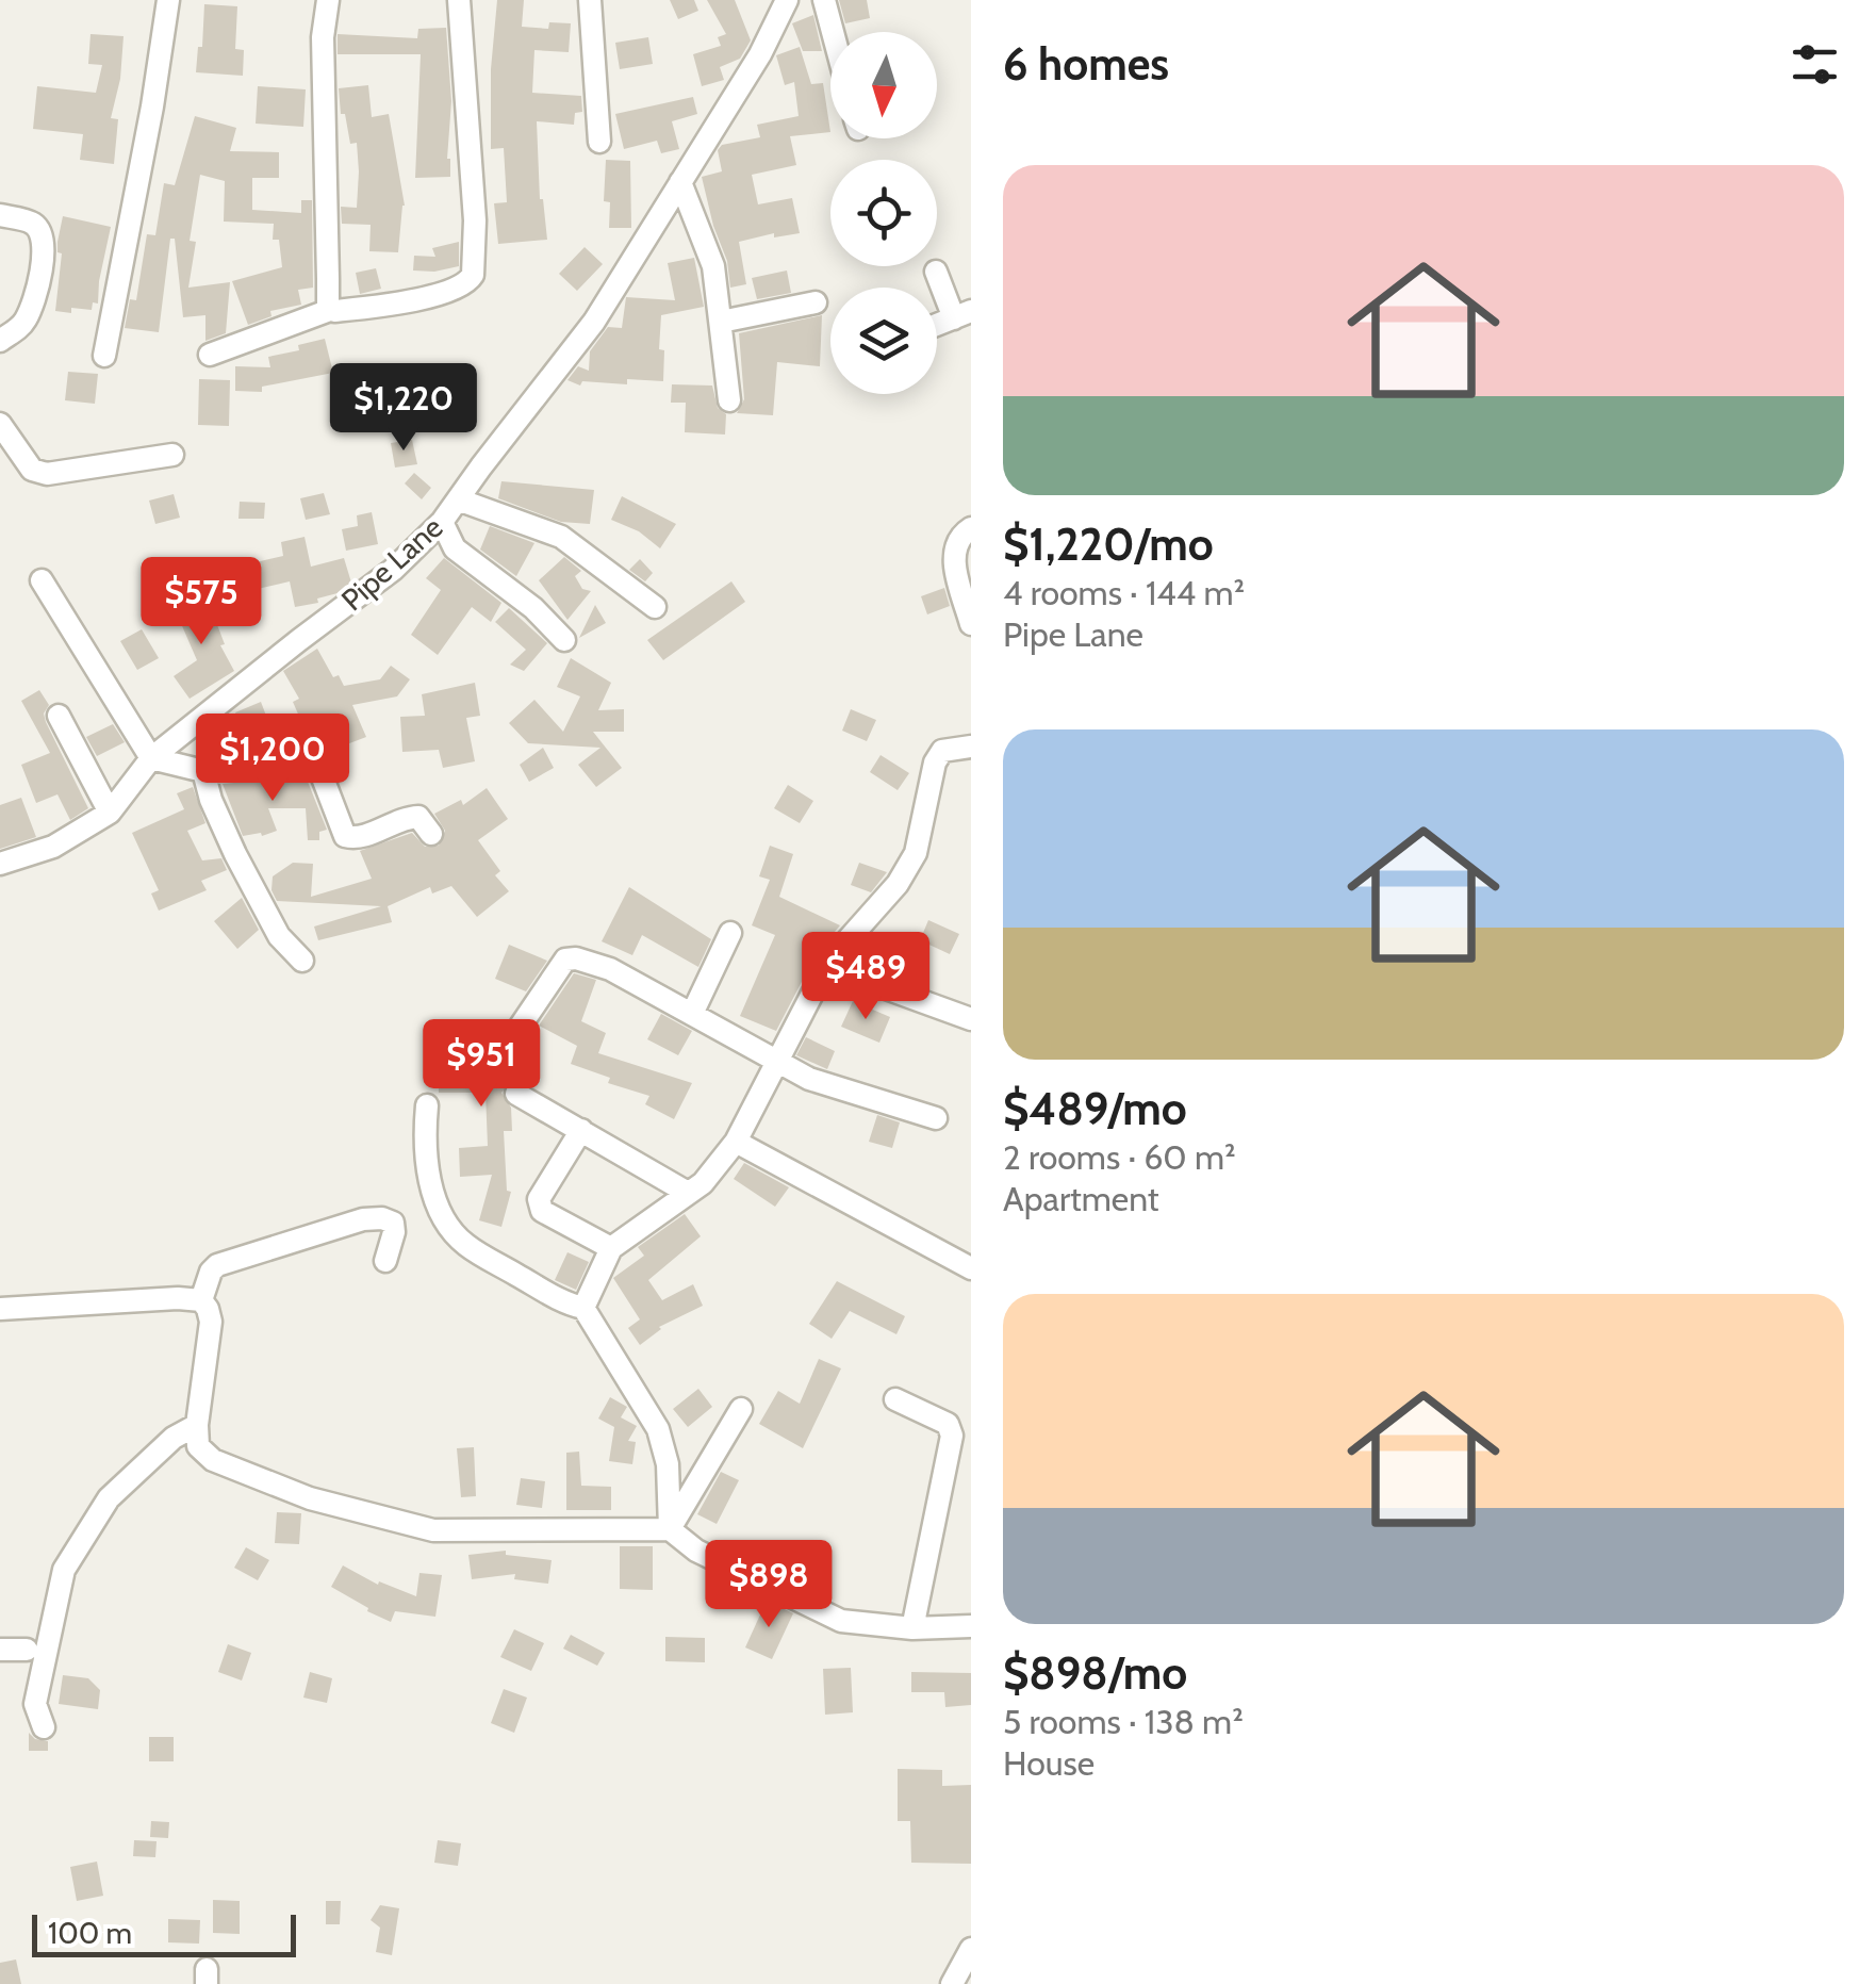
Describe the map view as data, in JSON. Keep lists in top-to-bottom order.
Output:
{
  "streets": {
    "street": ["Pipe Lane"]
  },
  "scale_bar": "100 m",
  "north": "bottom",
  "page": {
    "heading": "6 homes",
    "list": [
      {
        "name": "$1,220/mo",
        "note": "4 rooms · 144 m² · Pipe Lane"
      },
      {
        "name": "$489/mo",
        "note": "2 rooms · 60 m² · Apartment"
      },
      {
        "name": "$898/mo",
        "note": "5 rooms · 138 m² · House"
      }
    ],
    "price": [
      "$1,220",
      "$575",
      "$1,200",
      "$489",
      "$951",
      "$898"
    ],
    "scale": "100 m"
  }
}
